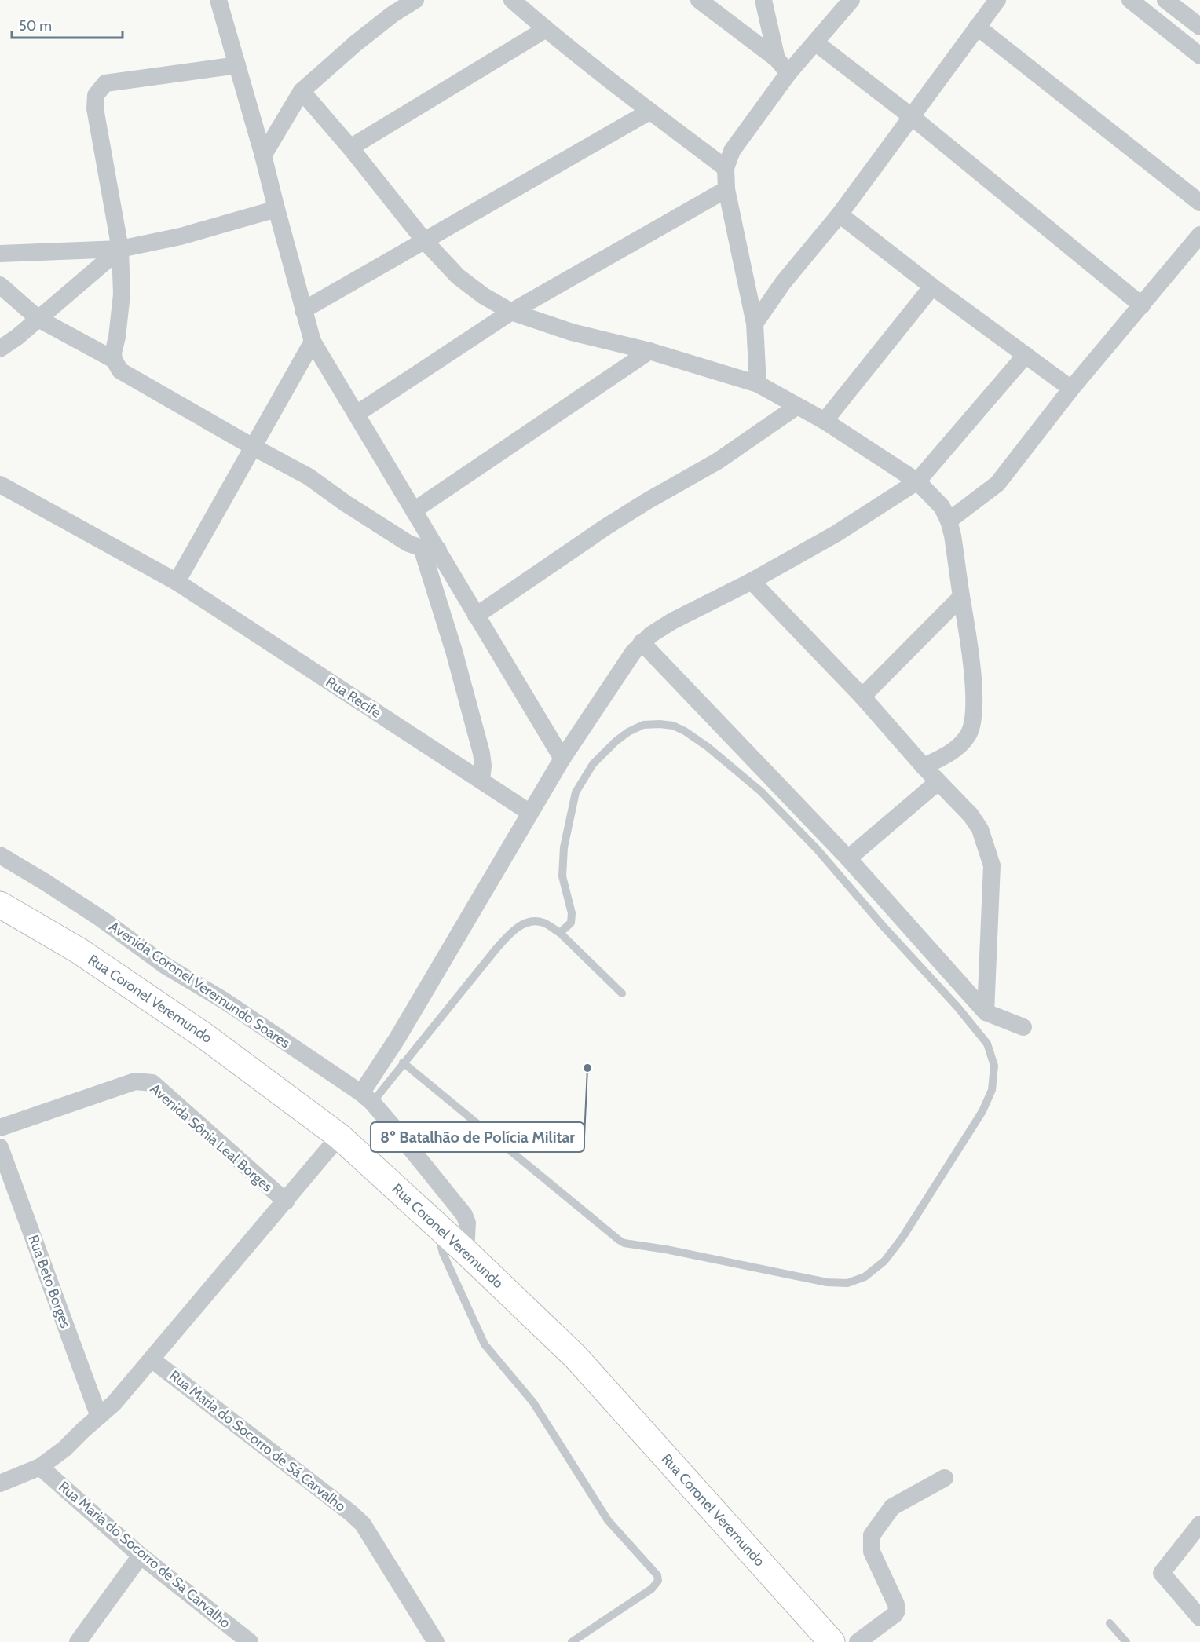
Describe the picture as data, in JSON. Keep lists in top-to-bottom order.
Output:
{
  "streets": {
    "highway": ["Rua Coronel Veremundo"],
    "street": [
      "Rua Recife",
      "Avenida Coronel Veremundo Soares",
      "Avenida Sônia Leal Borges",
      "Rua Beto Borges",
      "Rua Maria do Socorro de Sá Carvalho",
      "Rua Maria do Socorro de Sa Carvalho"
    ]
  },
  "crossings": [
    ["Avenida Coronel Veremundo Soares", "Rua Coronel Veremundo"]
  ],
  "places": ["8º Batalhão de Polícia Militar"],
  "scale_bar": "50 m"
}
